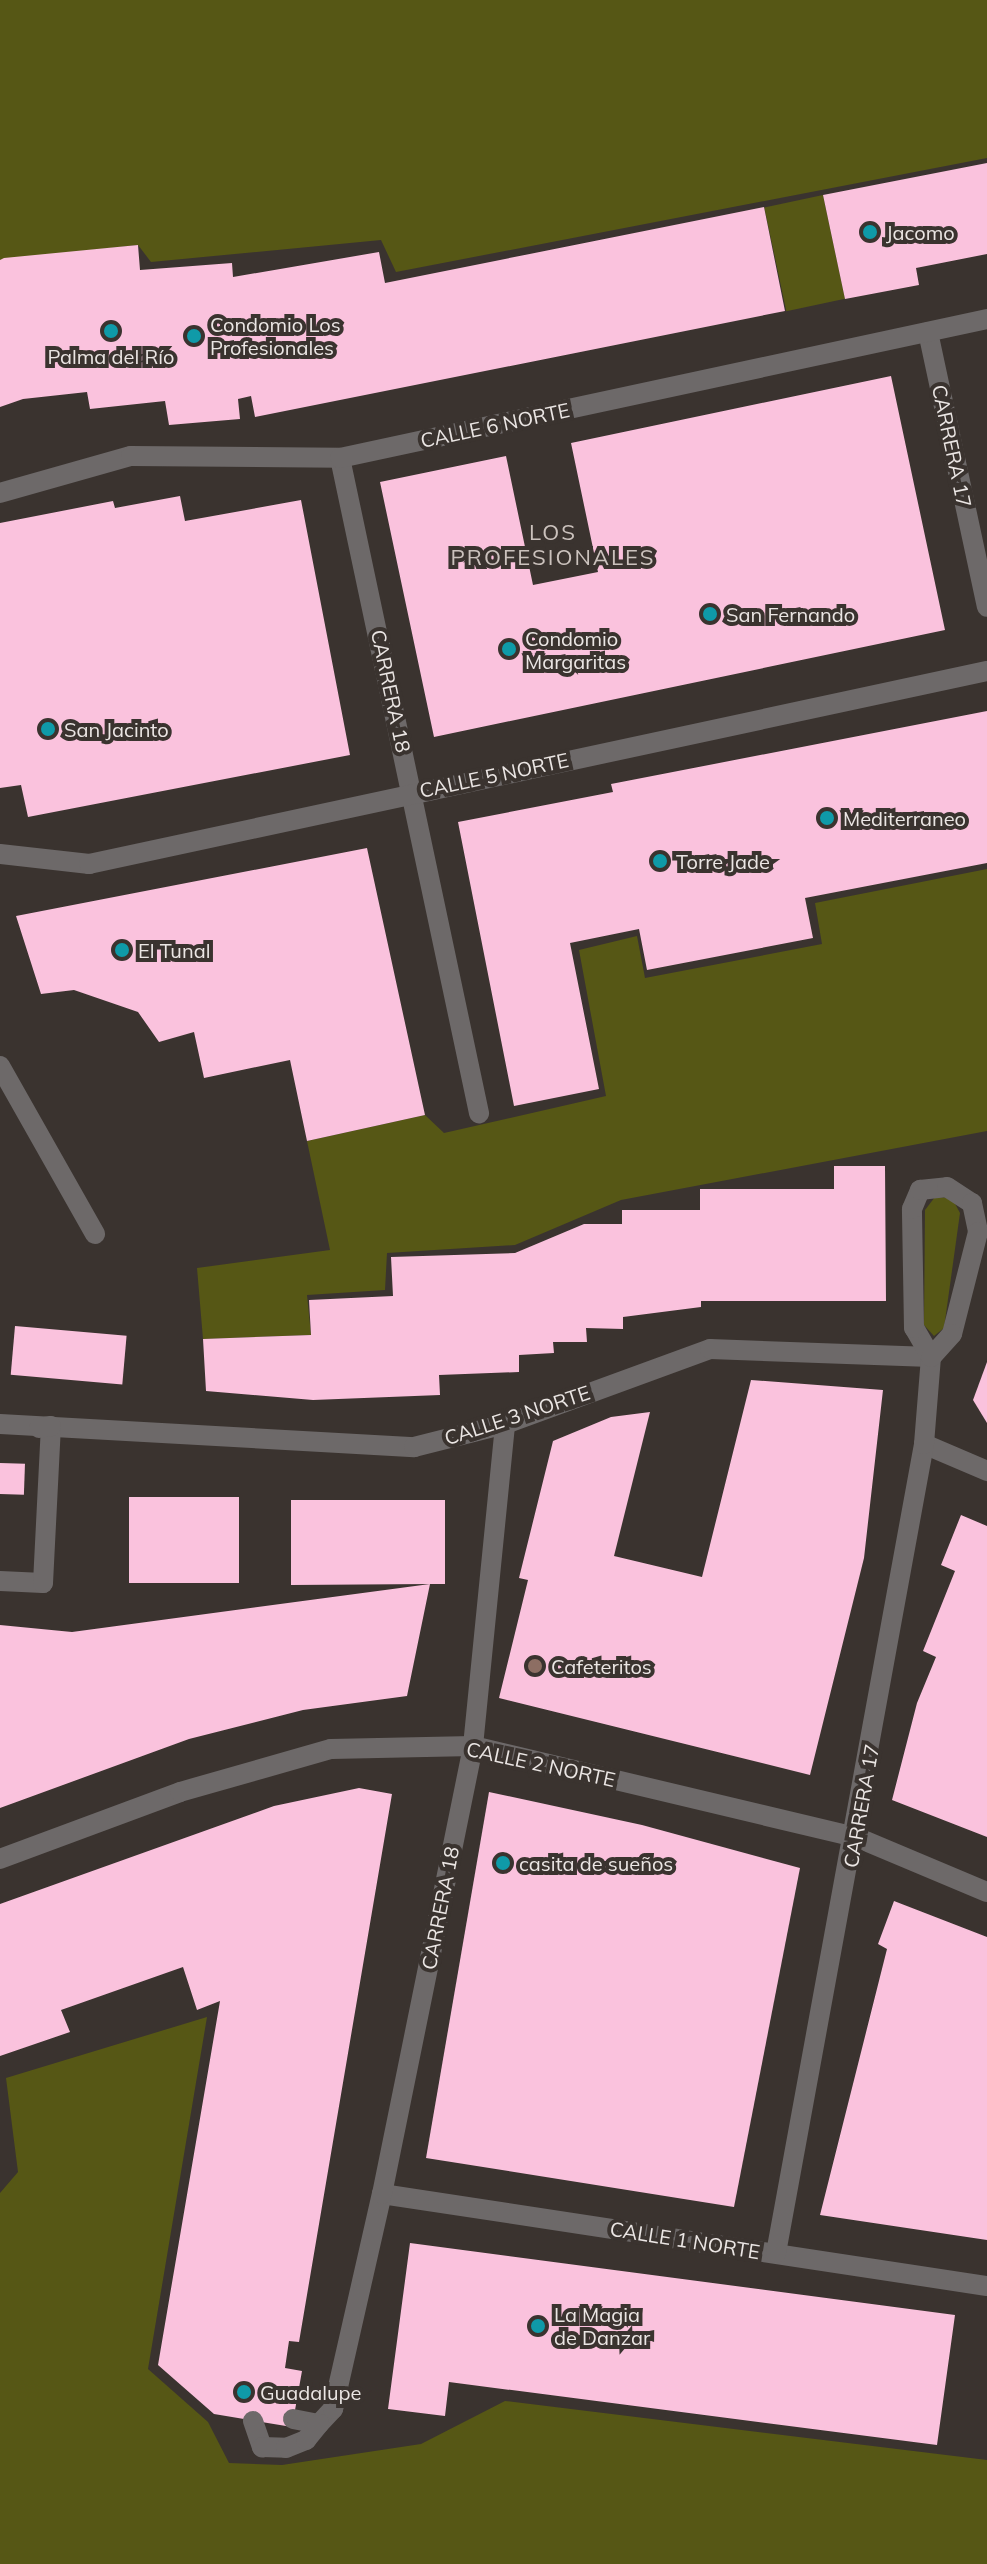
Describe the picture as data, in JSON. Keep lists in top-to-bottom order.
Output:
{
  "streets": {
    "street": [
      "CALLE 6 NORTE",
      "CARRERA 17",
      "CARRERA 18",
      "CALLE 5 NORTE",
      "CALLE 3 NORTE",
      "CALLE 2 NORTE",
      "CALLE 1 NORTE"
    ]
  },
  "crossings": [
    ["CALLE 6 NORTE", "CARRERA 17"],
    ["CALLE 6 NORTE", "CARRERA 18"],
    ["CARRERA 17", "CALLE 3 NORTE"],
    ["CARRERA 17", "CALLE 2 NORTE"],
    ["CARRERA 17", "CALLE 1 NORTE"],
    ["CARRERA 18", "CALLE 5 NORTE"],
    ["CARRERA 18", "CALLE 3 NORTE"],
    ["CARRERA 18", "CALLE 2 NORTE"],
    ["CARRERA 18", "CALLE 1 NORTE"]
  ],
  "districts": ["LOS PROFESIONALES"],
  "places": [
    "Jacomo",
    "Palma del Río",
    "Condomio Los Profesionales",
    "San Fernando",
    "Condomio Margaritas",
    "San Jacinto",
    "Mediterraneo",
    "Torre Jade",
    "El Tunal",
    "Cafeteritos",
    "casita de sueños",
    "La Magia de Danzar",
    "Guadalupe"
  ]
}
